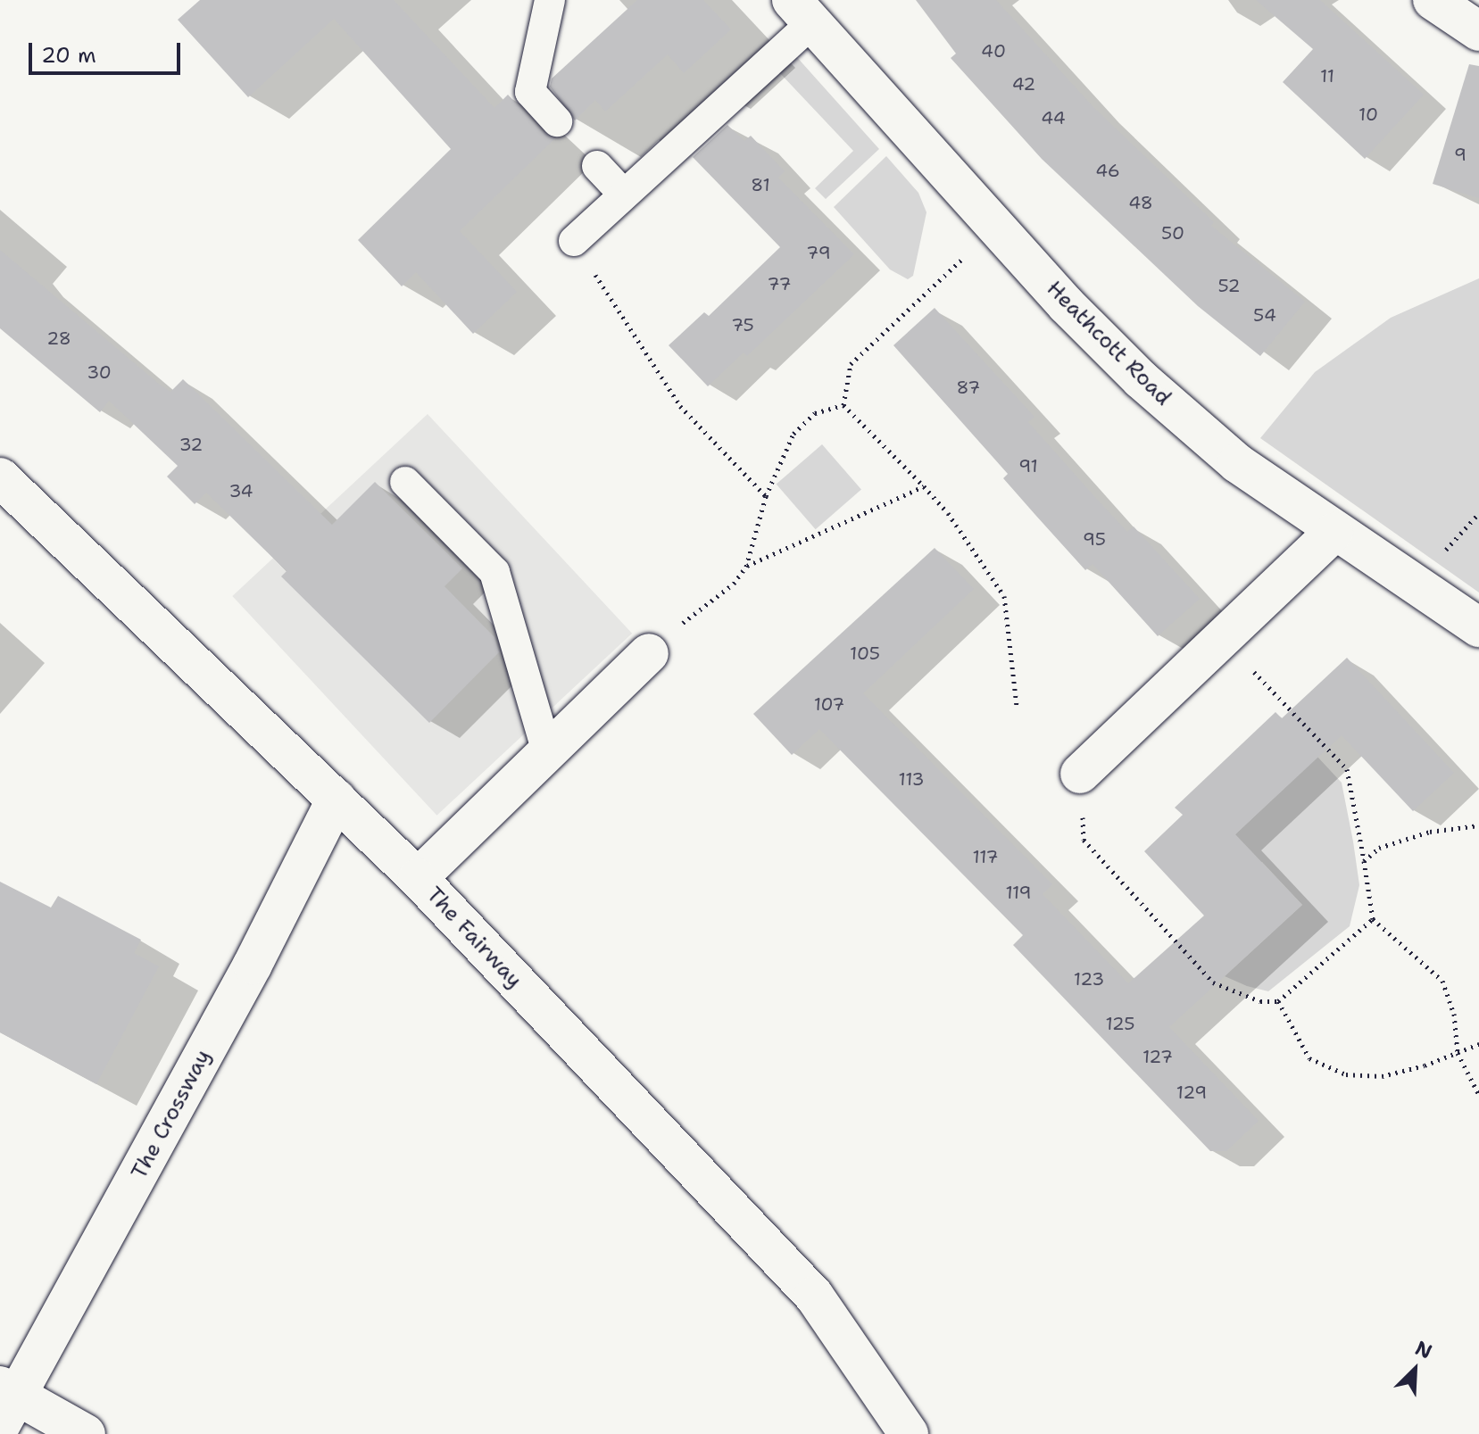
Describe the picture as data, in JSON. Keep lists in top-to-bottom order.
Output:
{
  "streets": {
    "street": ["Heathcott Road", "The Fairway", "The Crossway"]
  },
  "crossings": [
    ["The Fairway", "The Crossway"]
  ],
  "house_numbers": [
    "40",
    "11",
    "42",
    "10",
    "44",
    "9",
    "46",
    "81",
    "48",
    "50",
    "79",
    "77",
    "52",
    "54",
    "75",
    "28",
    "30",
    "87",
    "32",
    "91",
    "34",
    "95",
    "105",
    "107",
    "113",
    "117",
    "119",
    "123",
    "125",
    "127",
    "129"
  ],
  "scale_bar": "20 m",
  "north": "top right"
}
